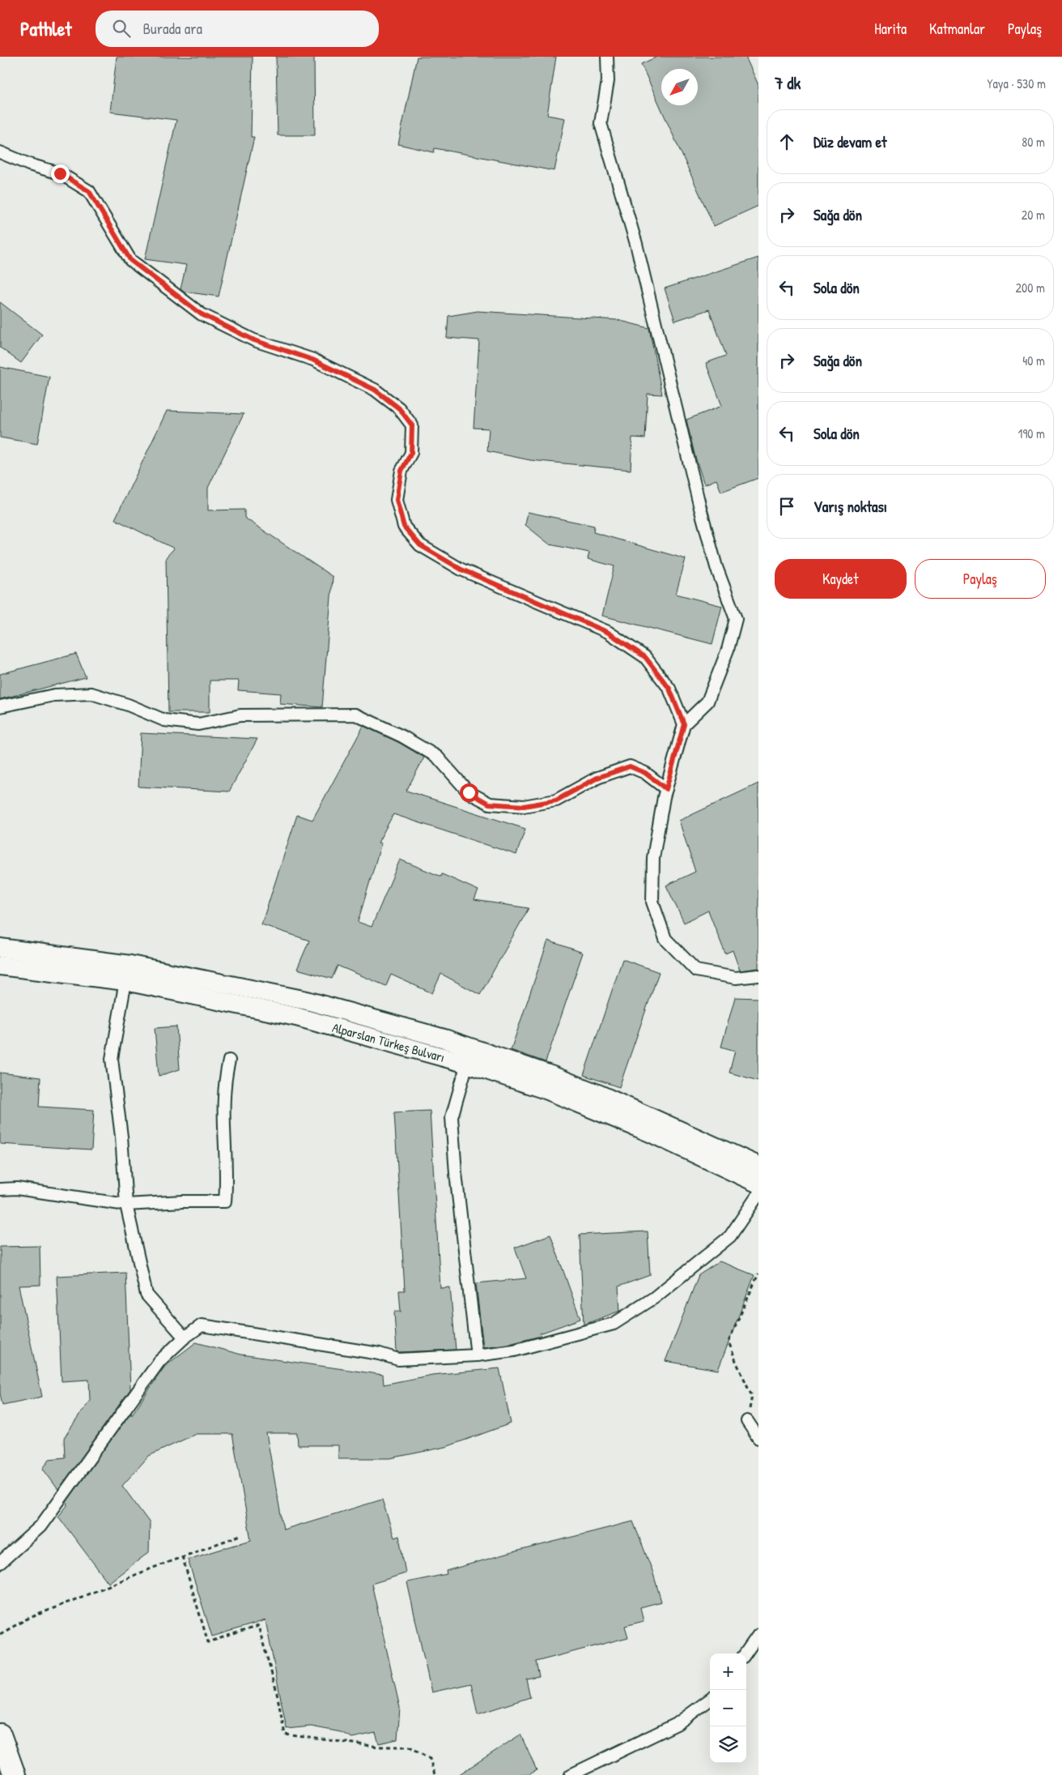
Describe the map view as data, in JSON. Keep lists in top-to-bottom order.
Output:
{
  "streets": {
    "main road": ["Alparslan Türkeş Bulvarı"]
  },
  "north": "bottom left",
  "page": {
    "header": "Pathlet",
    "search": "Burada ara",
    "nav": ["Harita", "Katmanlar", "Paylaş"],
    "heading": ["7 dk", "Yaya · 530 m"],
    "list": [
      ["Düz devam et", "80 m"],
      ["Sağa dön", "20 m"],
      ["Sola dön", "200 m"],
      ["Sağa dön", "40 m"],
      ["Sola dön", "190 m"],
      "Varış noktası"
    ],
    "buttons": ["Kaydet", "Paylaş"],
    "map_buttons": ["+", "−"]
  }
}
